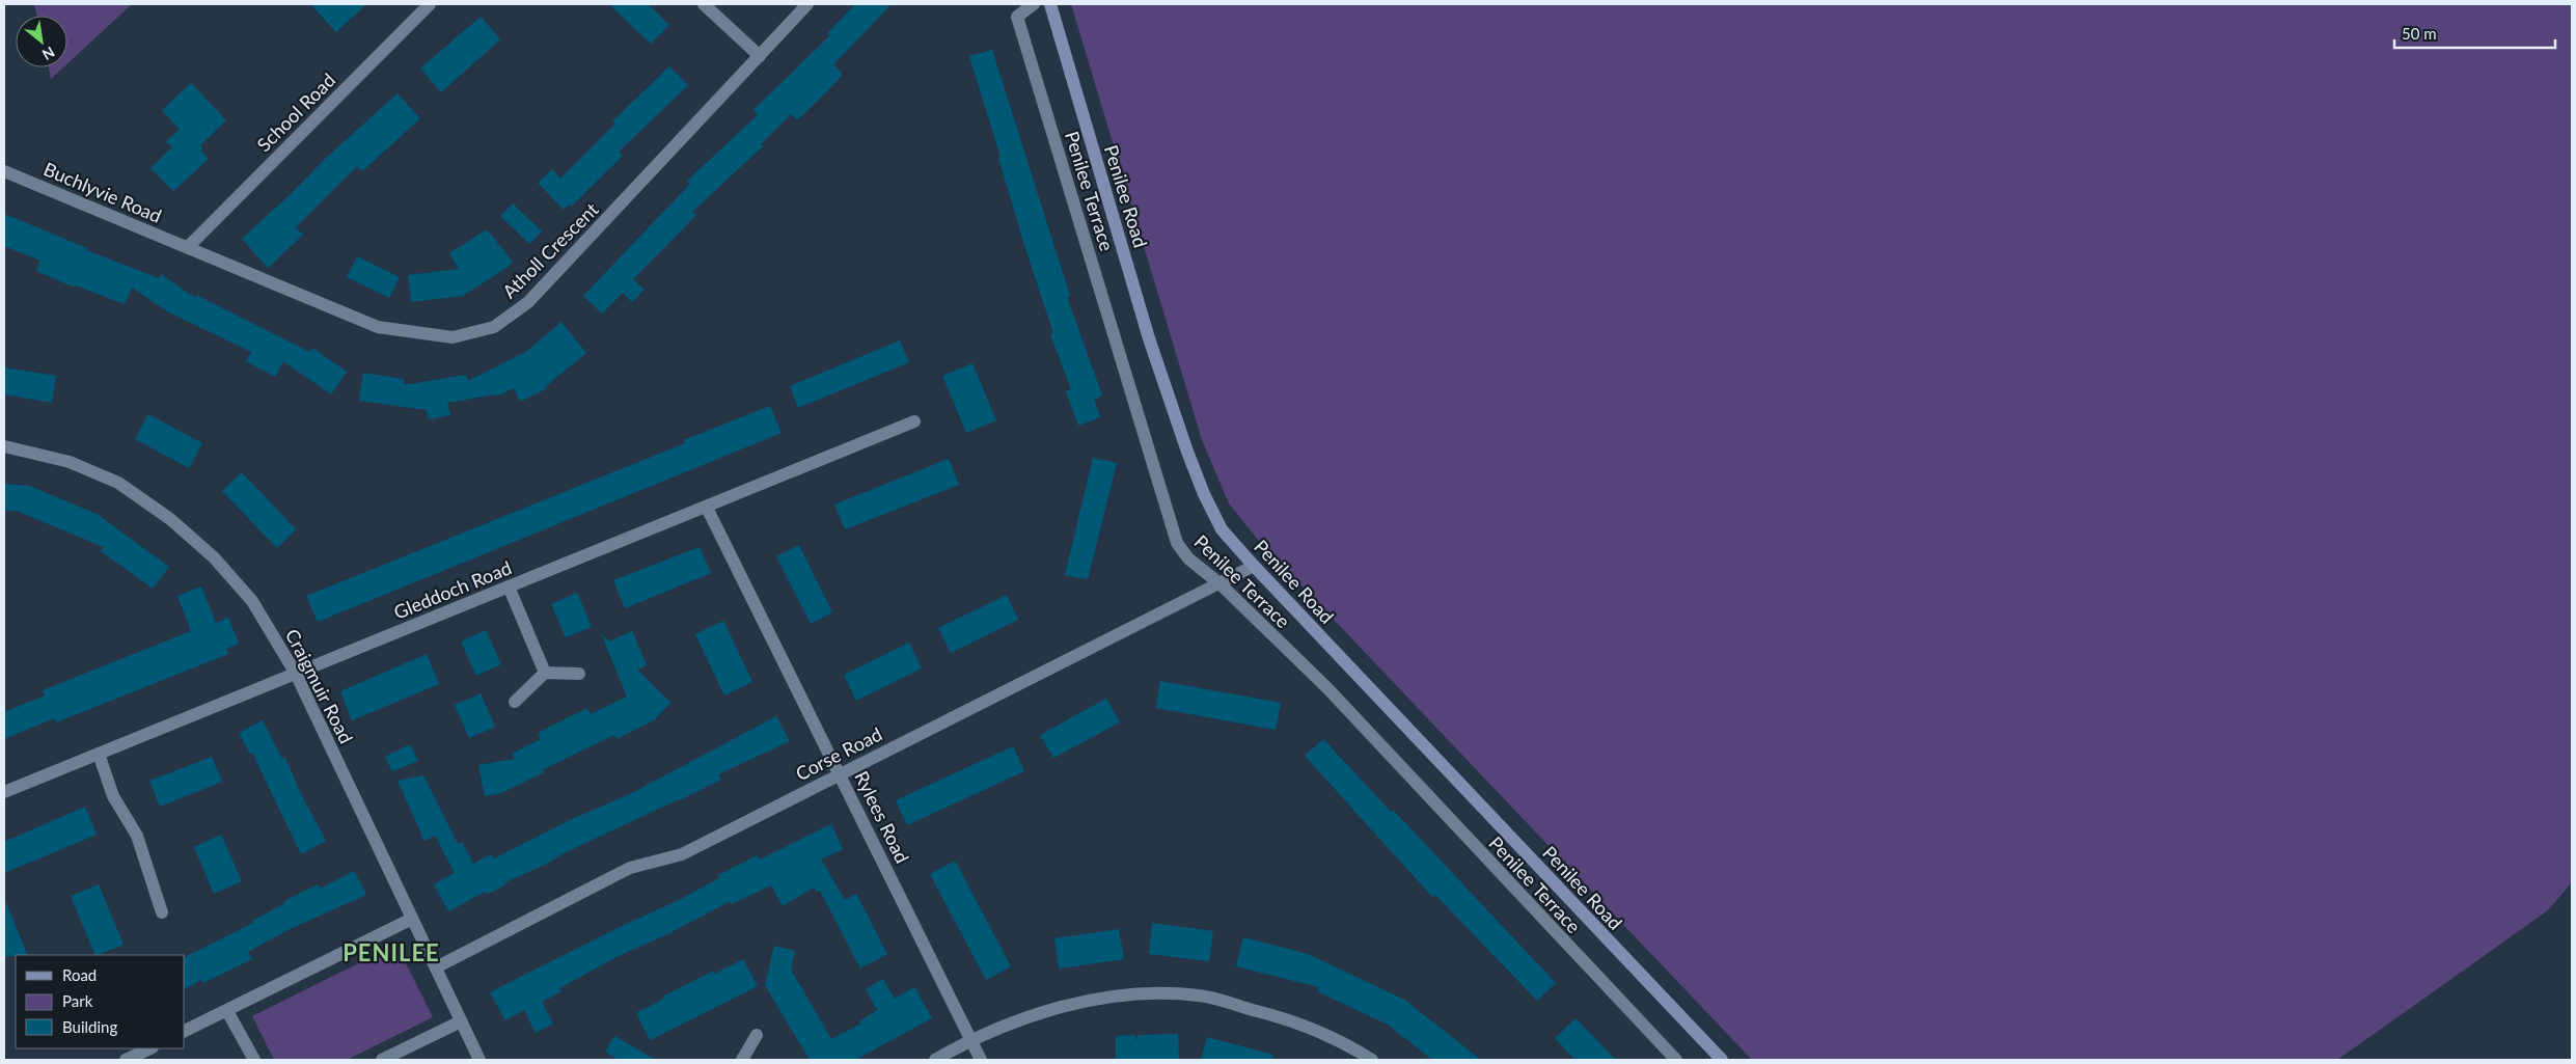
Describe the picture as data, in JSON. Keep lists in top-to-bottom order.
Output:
{
  "streets": {
    "street": [
      "School Road",
      "Penilee Terrace",
      "Buchlyvie Road",
      "Penilee Road",
      "Atholl Crescent",
      "Gleddoch Road",
      "Craigmuir Road",
      "Corse Road",
      "Rylees Road"
    ]
  },
  "crossings": [
    ["School Road", "Buchlyvie Road"],
    ["School Road", "Atholl Crescent"],
    ["Penilee Terrace", "Corse Road"],
    ["Buchlyvie Road", "Atholl Crescent"],
    ["Penilee Road", "Corse Road"],
    ["Gleddoch Road", "Craigmuir Road"],
    ["Gleddoch Road", "Rylees Road"],
    ["Craigmuir Road", "Corse Road"],
    ["Corse Road", "Rylees Road"]
  ],
  "districts": ["PENILEE"],
  "legend": ["Road", "Park", "Building"],
  "scale_bar": "50 m",
  "north": "bottom right"
}
